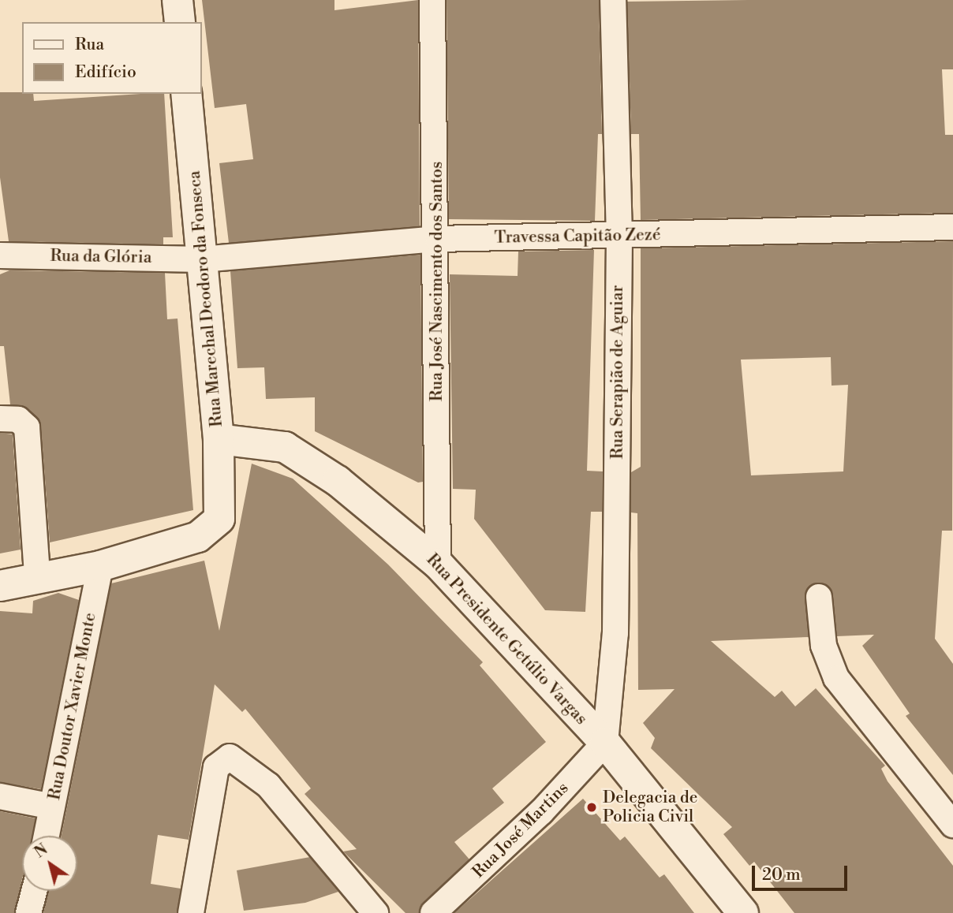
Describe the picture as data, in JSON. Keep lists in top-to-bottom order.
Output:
{
  "streets": {
    "street": [
      "Travessa Capitão Zezé",
      "Rua da Glória",
      "Rua José Nascimento dos Santos",
      "Rua Marechal Deodoro da Fonseca",
      "Rua Serapião de Aguiar",
      "Rua Presidente Getúlio Vargas",
      "Rua Doutor Xavier Monte",
      "Rua José Martins"
    ]
  },
  "crossings": [
    ["Travessa Capitão Zezé", "Rua da Glória"],
    ["Travessa Capitão Zezé", "Rua José Nascimento dos Santos"],
    ["Travessa Capitão Zezé", "Rua Marechal Deodoro da Fonseca"],
    ["Travessa Capitão Zezé", "Rua Serapião de Aguiar"],
    ["Rua da Glória", "Rua Marechal Deodoro da Fonseca"],
    ["Rua José Nascimento dos Santos", "Rua Presidente Getúlio Vargas"],
    ["Rua Marechal Deodoro da Fonseca", "Rua Presidente Getúlio Vargas"],
    ["Rua Marechal Deodoro da Fonseca", "Rua Doutor Xavier Monte"],
    ["Rua Serapião de Aguiar", "Rua Presidente Getúlio Vargas"],
    ["Rua Serapião de Aguiar", "Rua José Martins"],
    ["Rua Presidente Getúlio Vargas", "Rua José Martins"]
  ],
  "places": ["Delegacia de Policia Civil"],
  "legend": ["Rua", "Edifício"],
  "scale_bar": "20 m",
  "north": "top left"
}
